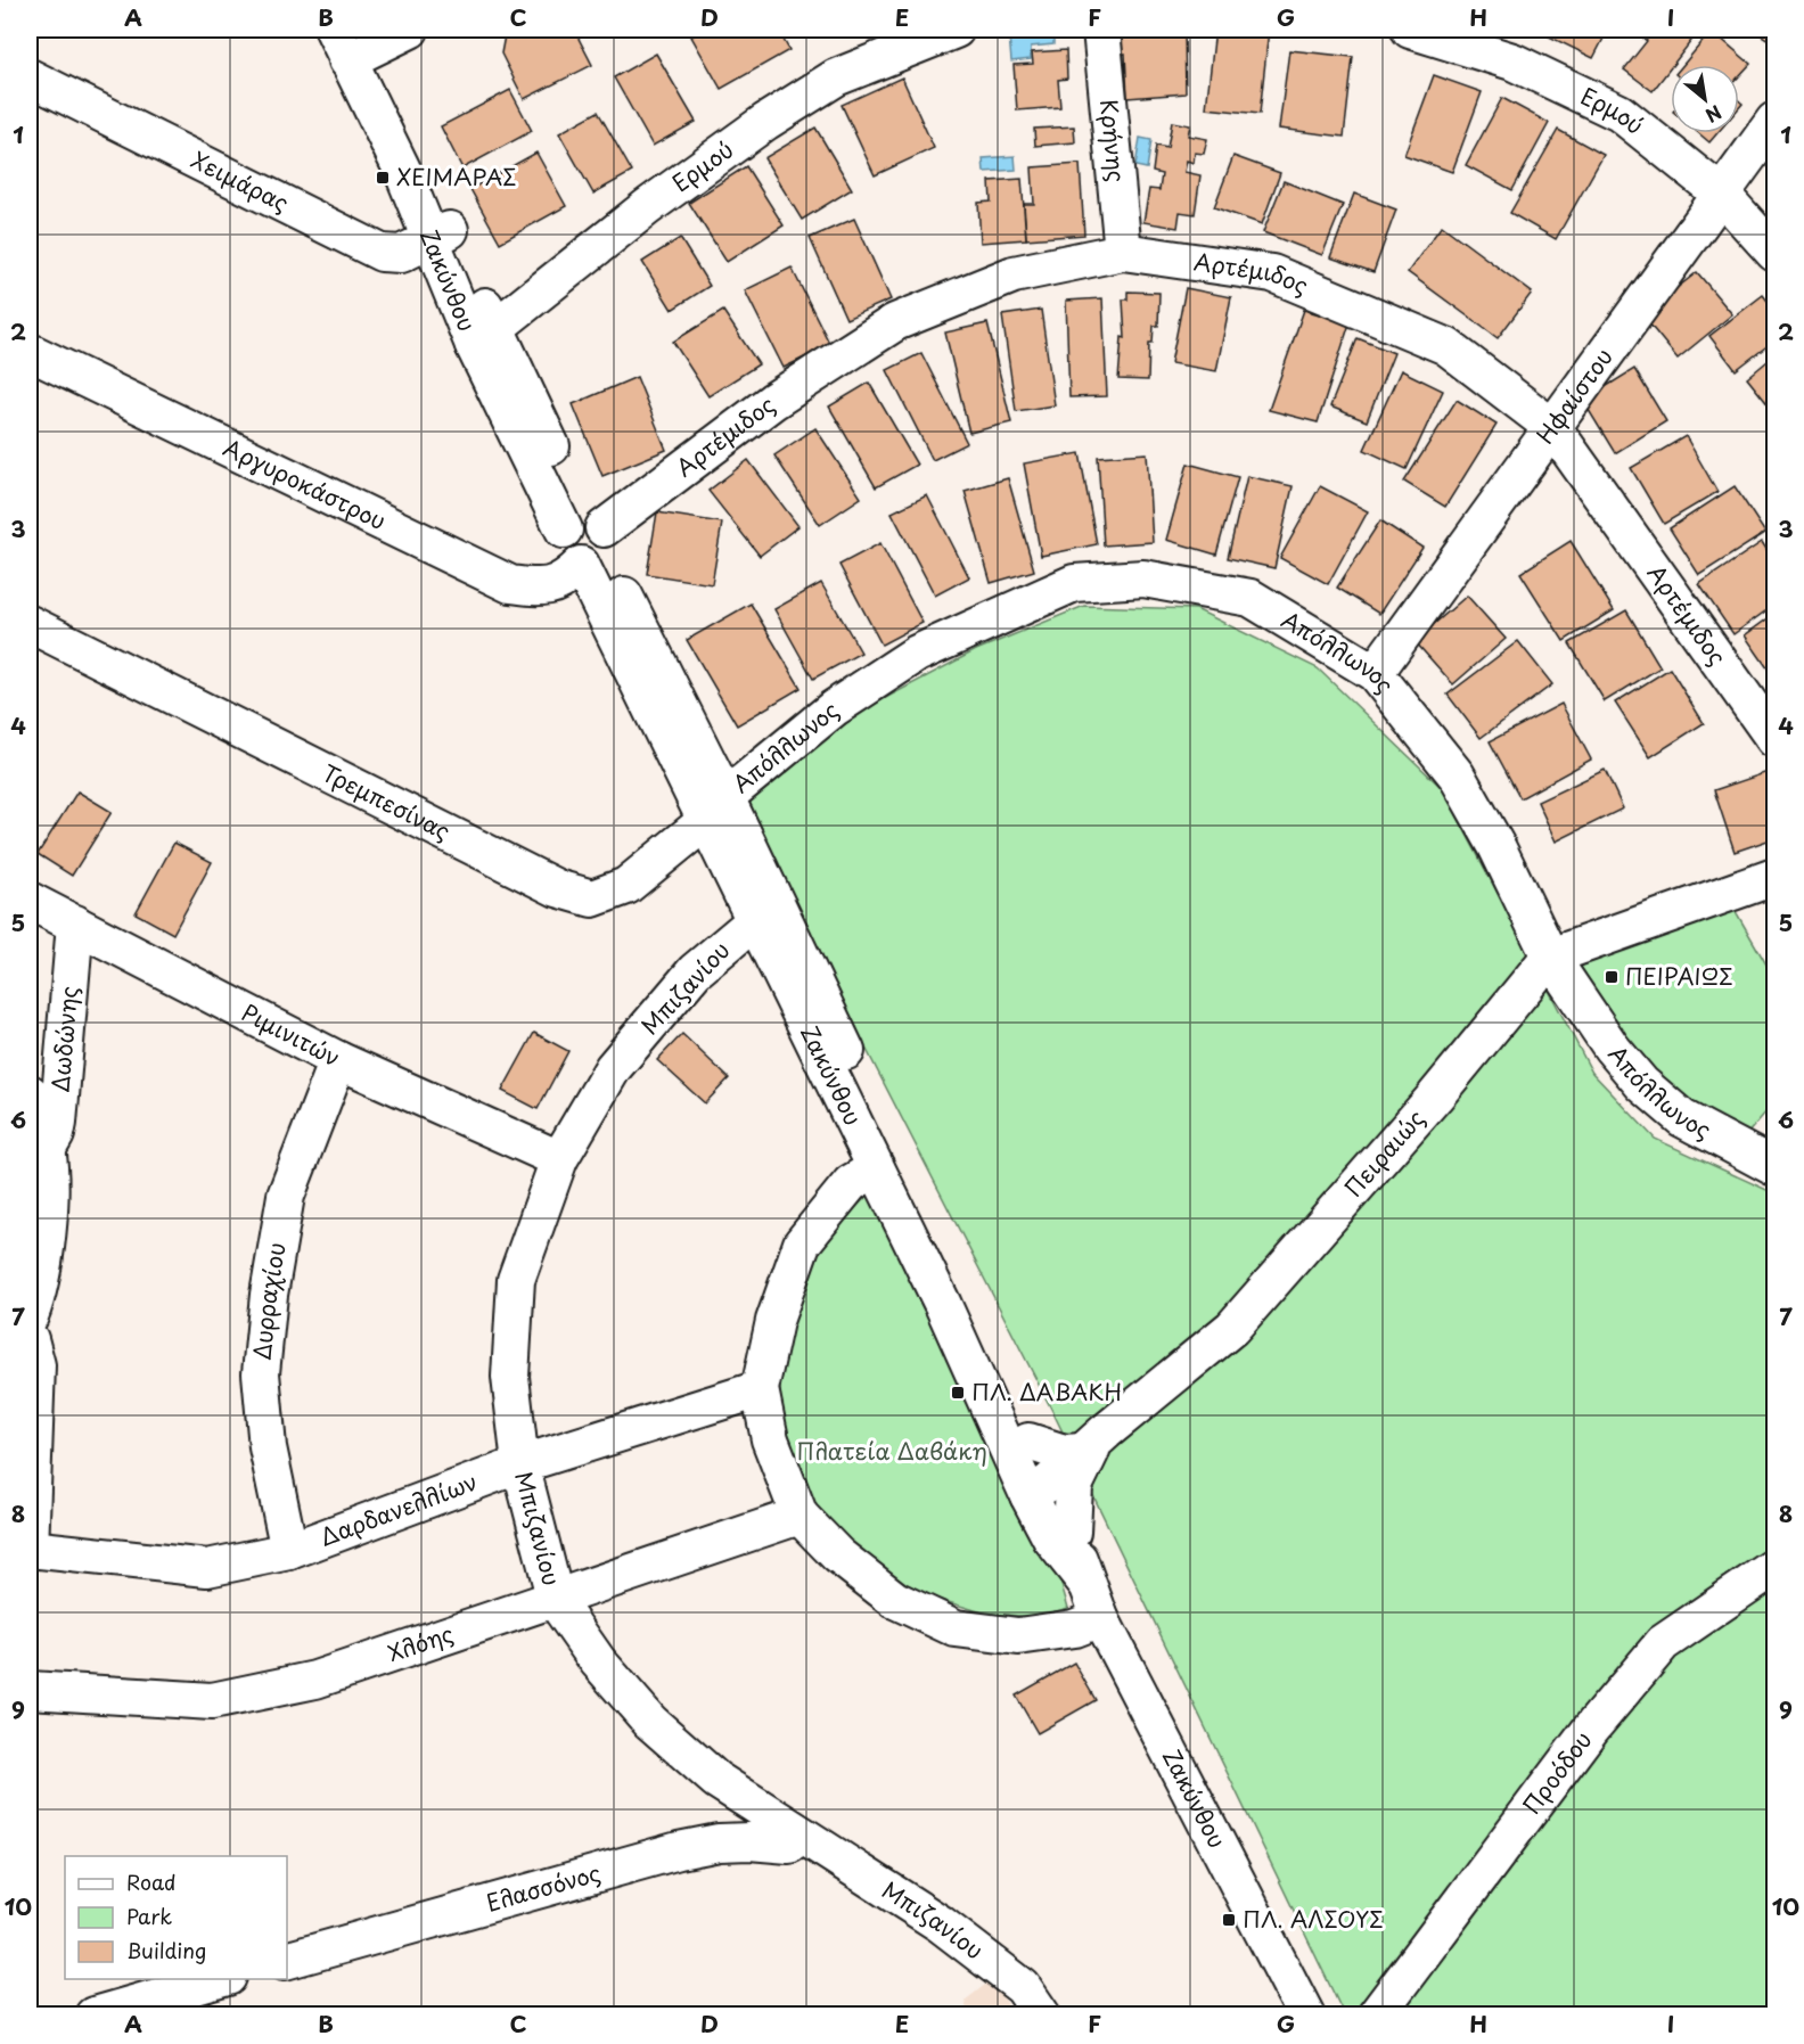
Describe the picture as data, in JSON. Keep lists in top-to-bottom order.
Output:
{
  "streets": {
    "street": [
      "Ερμού",
      "Κρήνης",
      "Χειμάρας",
      "Αρτέμιδος",
      "Ζακύνθου",
      "Ηφαίστου",
      "Αργυροκάστρου",
      "Απόλλωνος",
      "Τρεμπεσίνας",
      "Μπιζανίου",
      "Ριμινιτών",
      "Δωδώνης",
      "Πειραιώς",
      "Δυρραχίου",
      "Δαρδανελλίων",
      "Χλόης",
      "Προόδου",
      "Ελασσόνος"
    ]
  },
  "crossings": [
    ["Ερμού", "Ζακύνθου"],
    ["Ερμού", "Ηφαίστου"],
    ["Κρήνης", "Αρτέμιδος"],
    ["Χειμάρας", "Ζακύνθου"],
    ["Αρτέμιδος", "Ζακύνθου"],
    ["Αρτέμιδος", "Ηφαίστου"],
    ["Αρτέμιδος", "Αργυροκάστρου"],
    ["Ζακύνθου", "Αργυροκάστρου"],
    ["Ζακύνθου", "Απόλλωνος"],
    ["Ζακύνθου", "Τρεμπεσίνας"],
    ["Ζακύνθου", "Μπιζανίου"],
    ["Ζακύνθου", "Πειραιώς"],
    ["Ηφαίστου", "Απόλλωνος"],
    ["Απόλλωνος", "Τρεμπεσίνας"],
    ["Απόλλωνος", "Πειραιώς"],
    ["Μπιζανίου", "Ριμινιτών"],
    ["Μπιζανίου", "Δαρδανελλίων"],
    ["Μπιζανίου", "Χλόης"],
    ["Μπιζανίου", "Ελασσόνος"],
    ["Ριμινιτών", "Δωδώνης"],
    ["Ριμινιτών", "Δυρραχίου"],
    ["Δυρραχίου", "Δαρδανελλίων"]
  ],
  "parks": ["Πλατεία Δαβάκη"],
  "places": {
    "transit": [
      "ΧΕΙΜΑΡΑΣ",
      "ΠΕΙΡΑΙΩΣ",
      "ΠΛ. ΔΑΒΑΚΗ",
      "ΠΛ. ΑΛΣΟΥΣ"
    ]
  },
  "legend": ["Road", "Park", "Building"],
  "north": "bottom right",
  "grid": {
    "columns": [
      "A",
      "B",
      "C",
      "D",
      "E",
      "F",
      "G",
      "H",
      "I"
    ],
    "rows": [
      "1",
      "2",
      "3",
      "4",
      "5",
      "6",
      "7",
      "8",
      "9",
      "10"
    ]
  }
}
